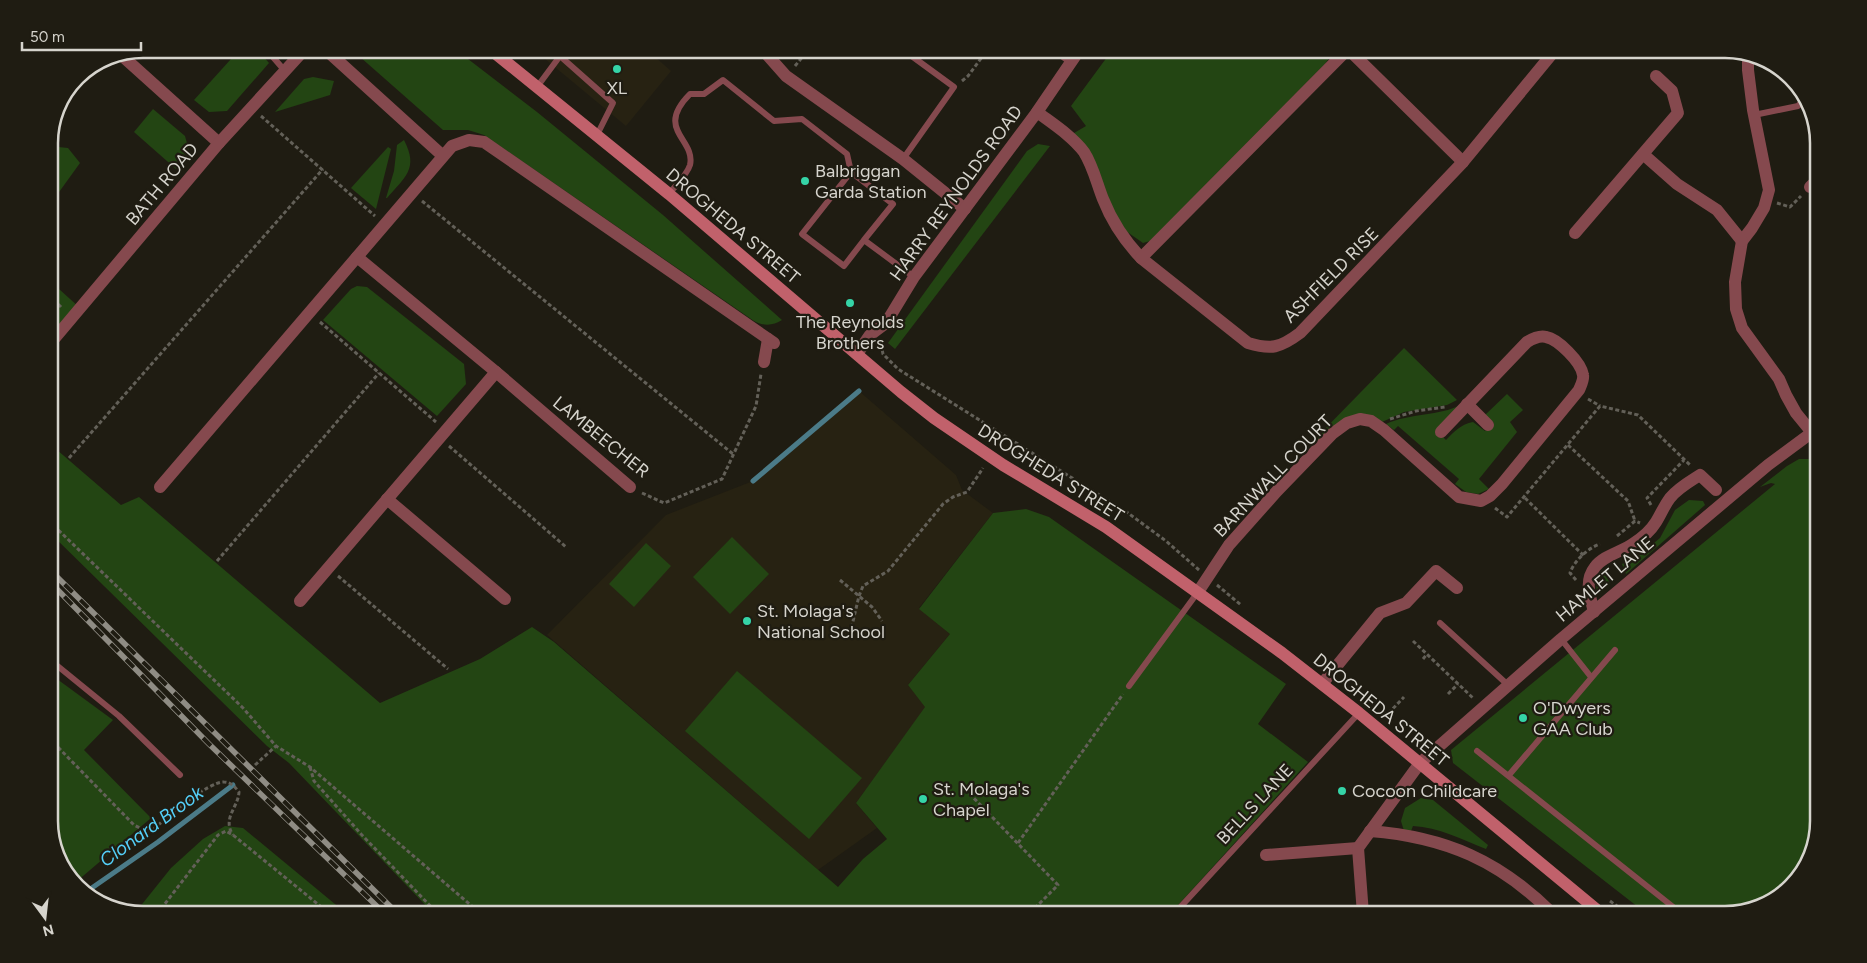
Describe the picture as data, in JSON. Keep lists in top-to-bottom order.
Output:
{
  "streets": {
    "main road": ["DROGHEDA STREET"],
    "street": [
      "BATH ROAD",
      "HARRY REYNOLDS ROAD",
      "ASHFIELD RISE",
      "LAMBEECHER",
      "BARNWALL COURT",
      "HAMLET LANE"
    ],
    "lane": ["BELLS LANE"]
  },
  "crossings": [
    ["HARRY REYNOLDS ROAD", "DROGHEDA STREET"],
    ["HARRY REYNOLDS ROAD", "ASHFIELD RISE"],
    ["DROGHEDA STREET", "BARNWALL COURT"],
    ["DROGHEDA STREET", "HAMLET LANE"],
    ["DROGHEDA STREET", "BELLS LANE"]
  ],
  "water": ["Clonard Brook"],
  "places": [
    "XL",
    "Balbriggan Garda Station",
    "The Reynolds Brothers",
    "St. Molaga's National School",
    "O'Dwyers GAA Club",
    "Cocoon Childcare",
    "St. Molaga's Chapel"
  ],
  "scale_bar": "50 m",
  "north": "bottom"
}
